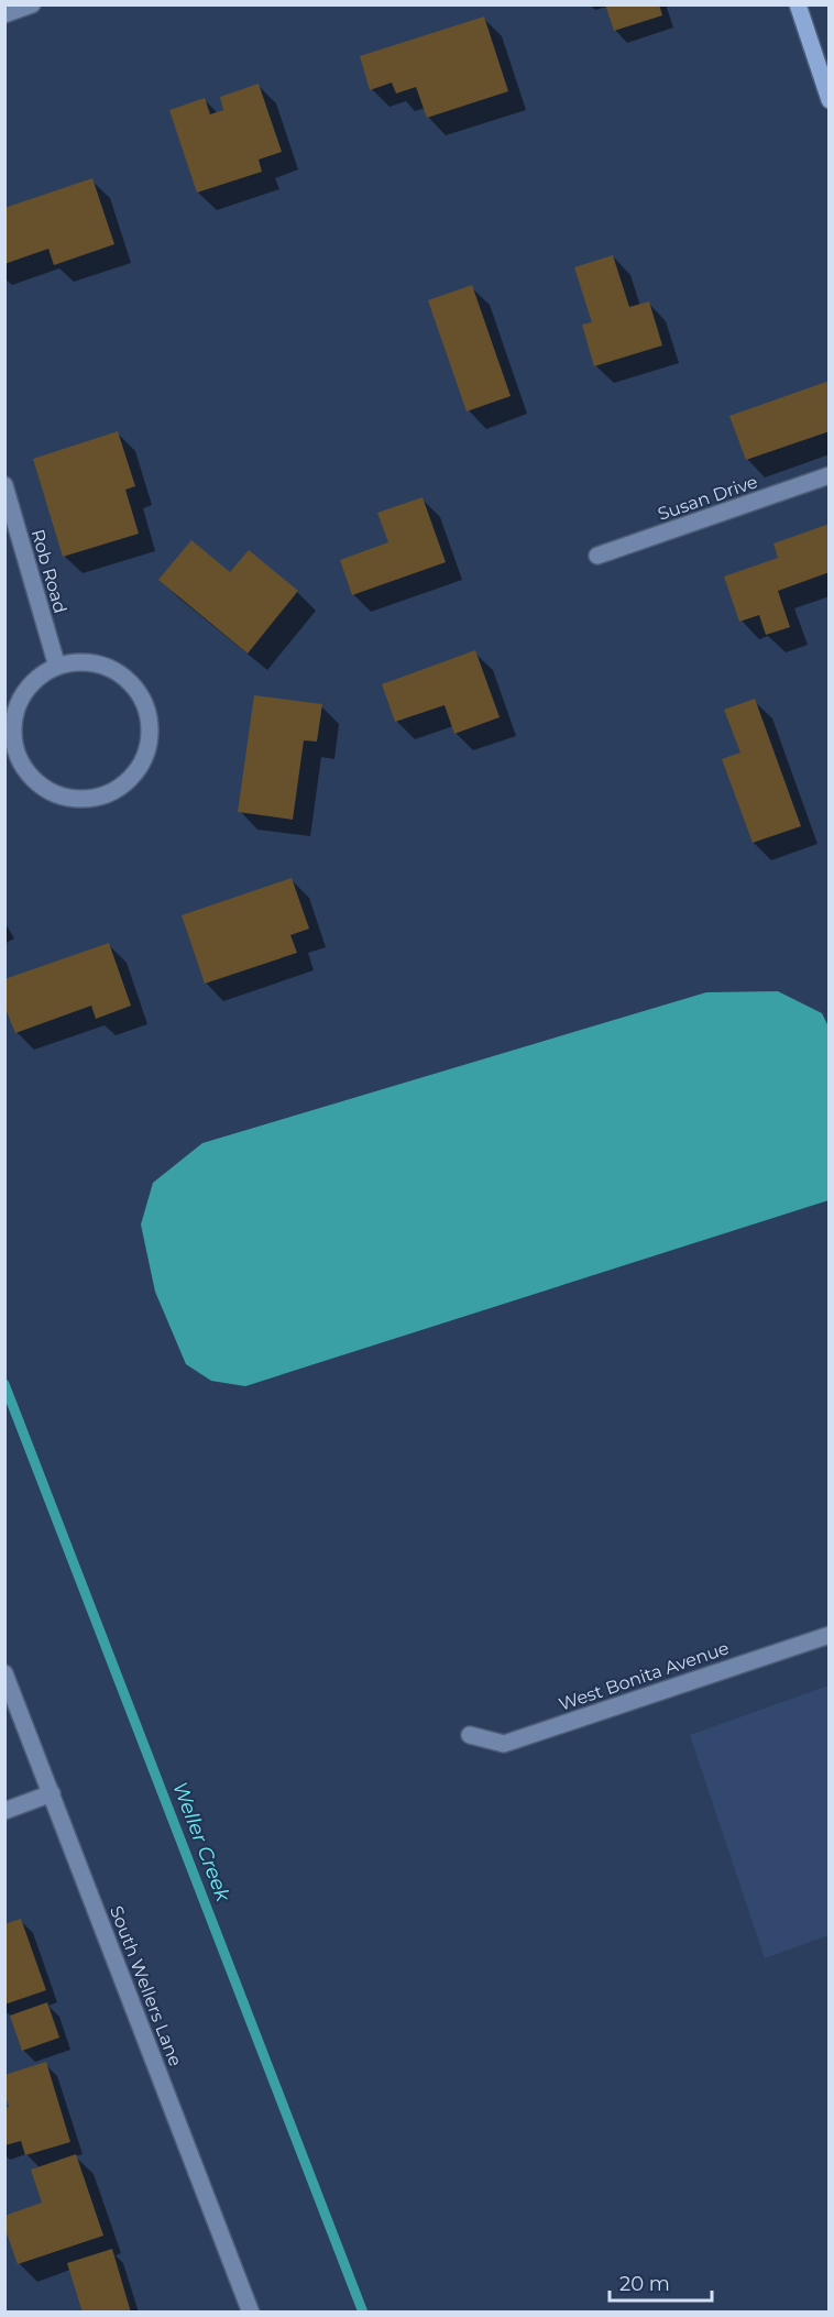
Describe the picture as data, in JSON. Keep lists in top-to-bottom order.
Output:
{
  "streets": {
    "street": [
      "Susan Drive",
      "Rob Road",
      "West Bonita Avenue",
      "South Wellers Lane"
    ]
  },
  "water": ["Weller Creek"],
  "scale_bar": "20 m"
}
